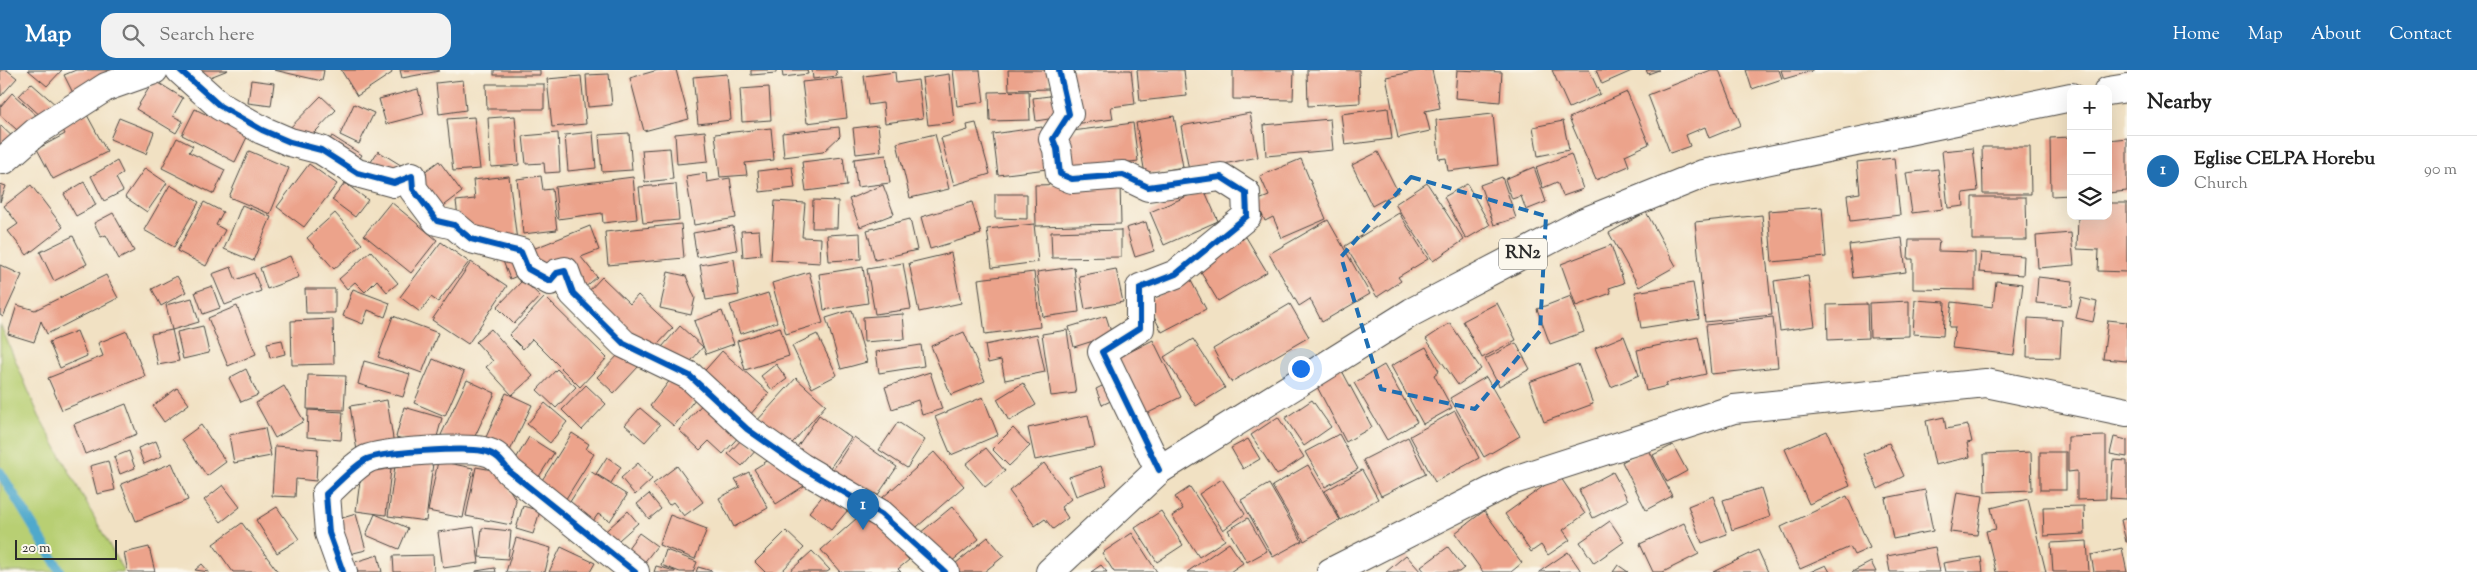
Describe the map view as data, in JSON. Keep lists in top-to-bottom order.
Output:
{
  "streets": {
    "main road": ["RN2"]
  },
  "scale_bar": "20 m",
  "page": {
    "header": "Map",
    "search": "Search here",
    "nav": [
      "Home",
      "Map",
      "About",
      "Contact"
    ],
    "heading": "Nearby",
    "map_buttons": ["+", "−"],
    "list": [
      {
        "mark": "1",
        "name": "Eglise CELPA Horebu",
        "note": "Church",
        "value": "90 m"
      }
    ],
    "pins": "1",
    "scale": "20 m"
  }
}
